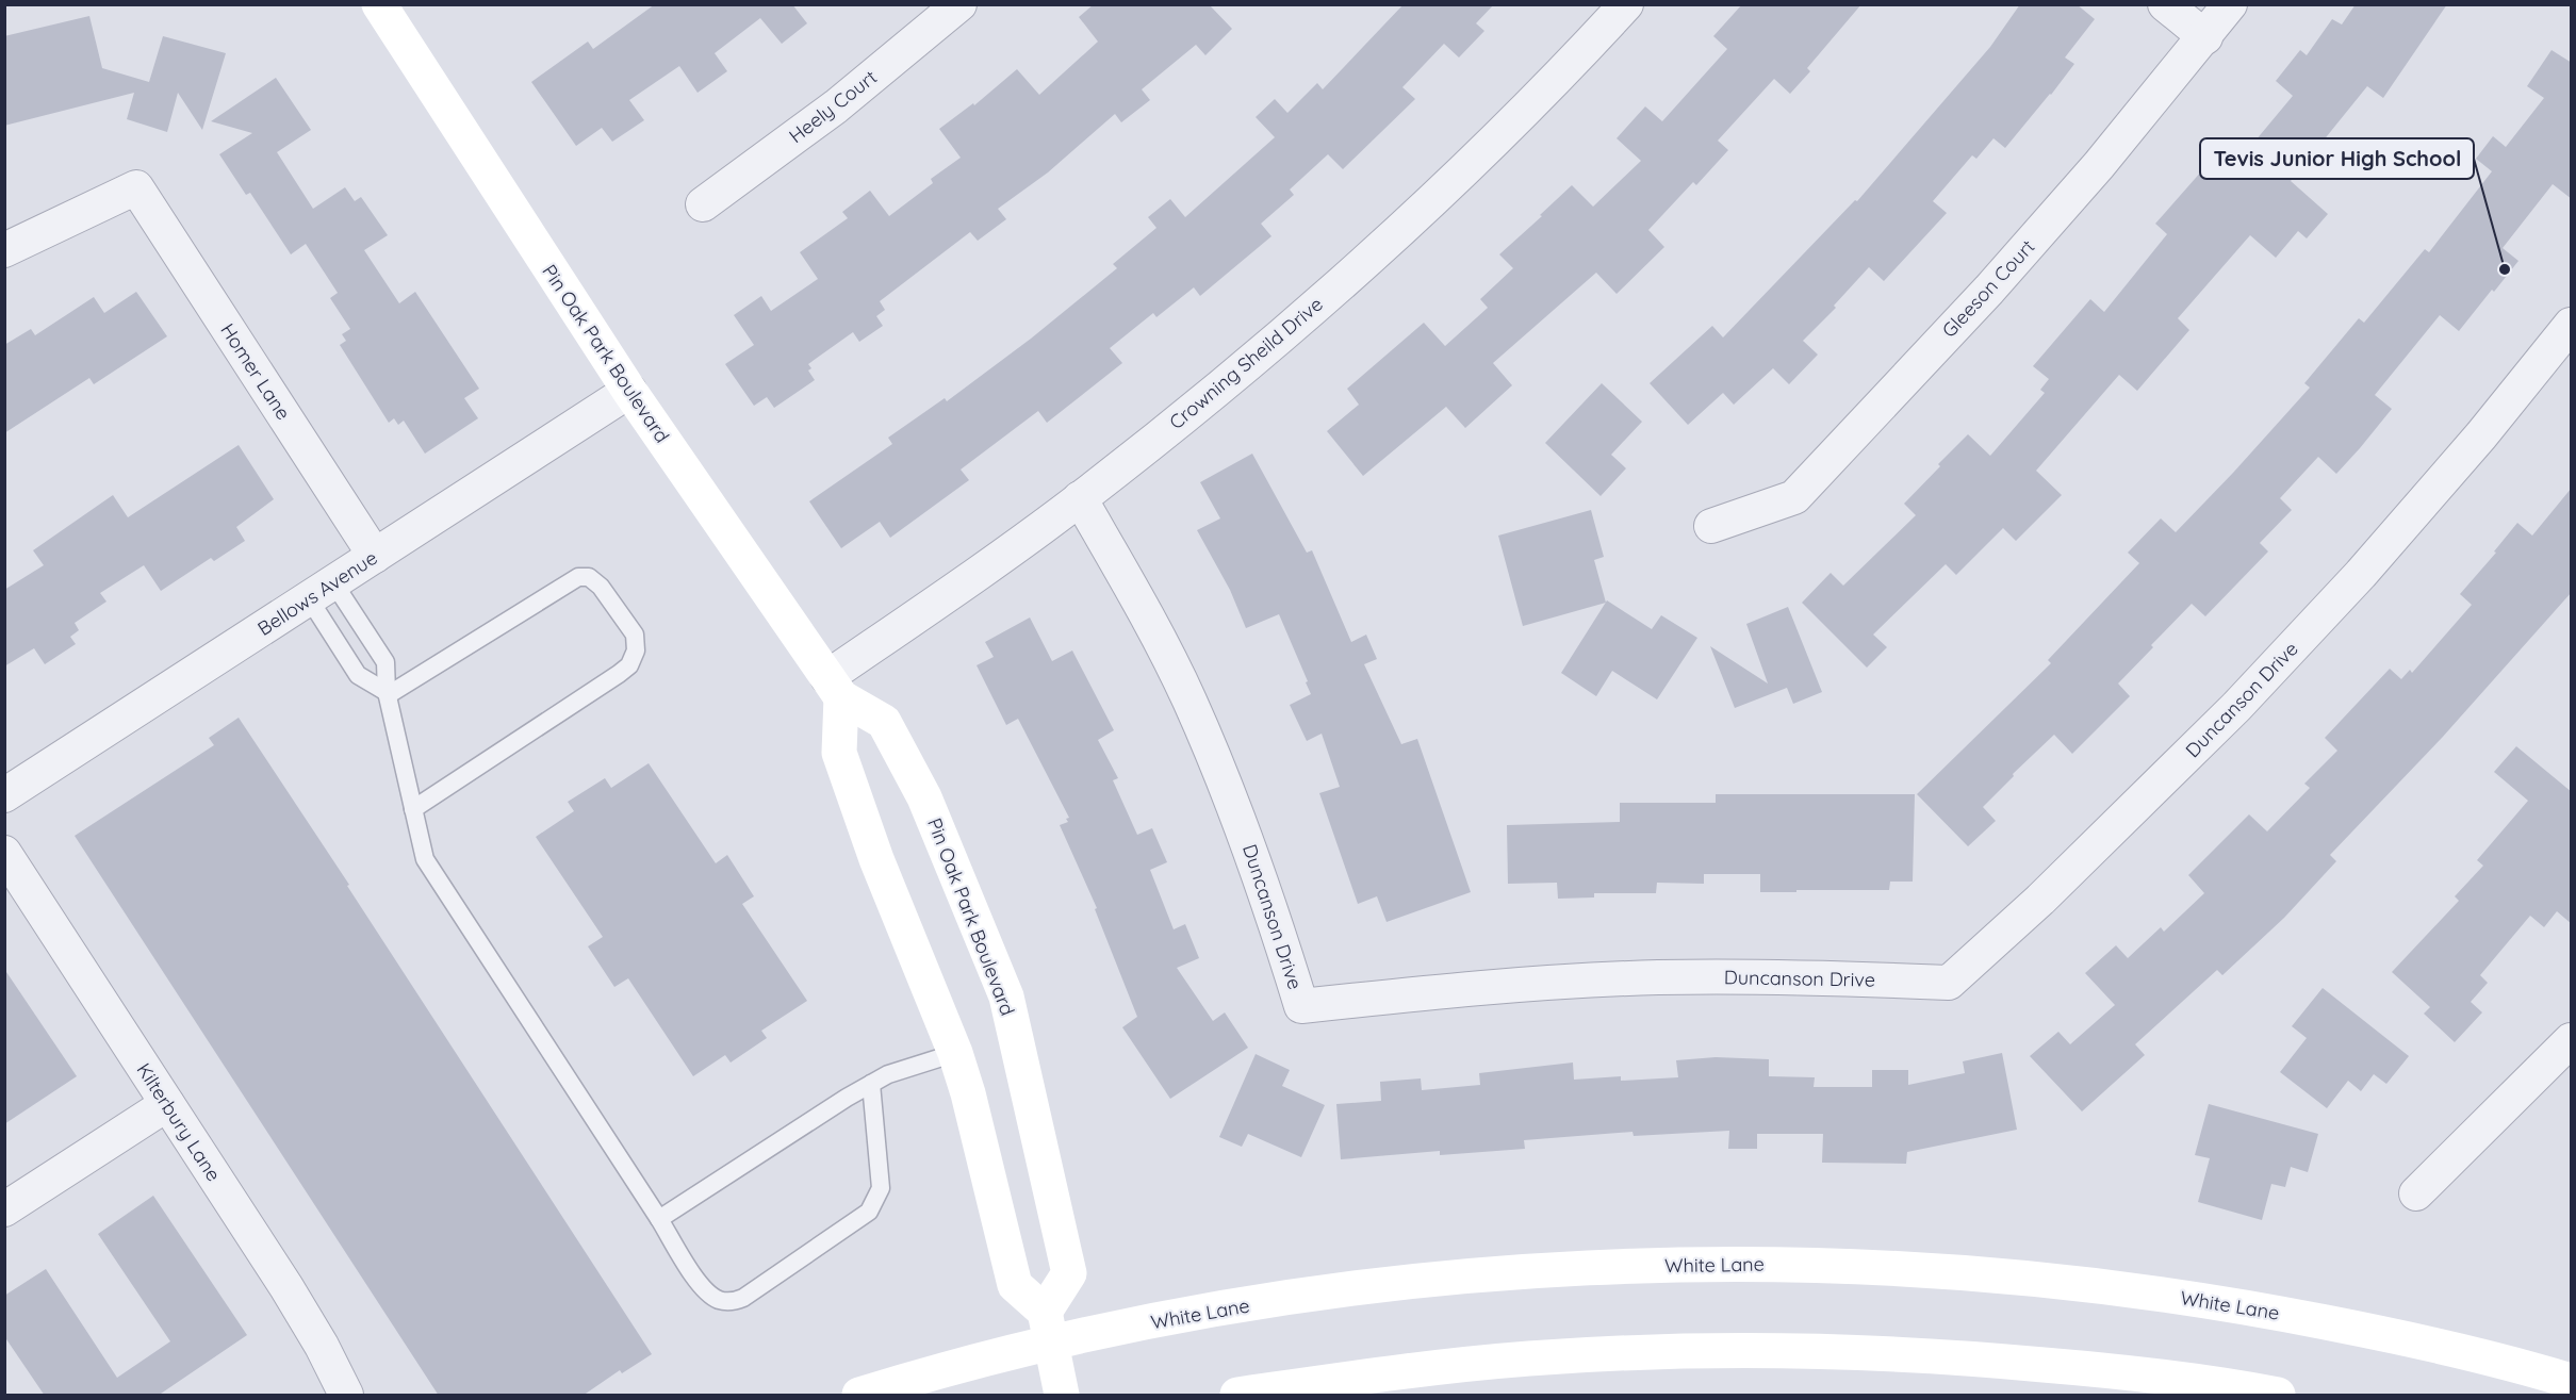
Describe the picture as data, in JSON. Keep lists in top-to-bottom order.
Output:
{
  "streets": {
    "main road": ["Pin Oak Park Boulevard", "White Lane"],
    "street": [
      "Heely Court",
      "Gleeson Court",
      "Crowning Sheild Drive",
      "Homer Lane",
      "Bellows Avenue",
      "Duncanson Drive",
      "Kilterbury Lane"
    ]
  },
  "crossings": [
    ["Pin Oak Park Boulevard", "Crowning Sheild Drive"],
    ["Pin Oak Park Boulevard", "Bellows Avenue"],
    ["Pin Oak Park Boulevard", "White Lane"],
    ["Crowning Sheild Drive", "Duncanson Drive"],
    ["Homer Lane", "Bellows Avenue"]
  ],
  "places": ["Tevis Junior High School"]
}
